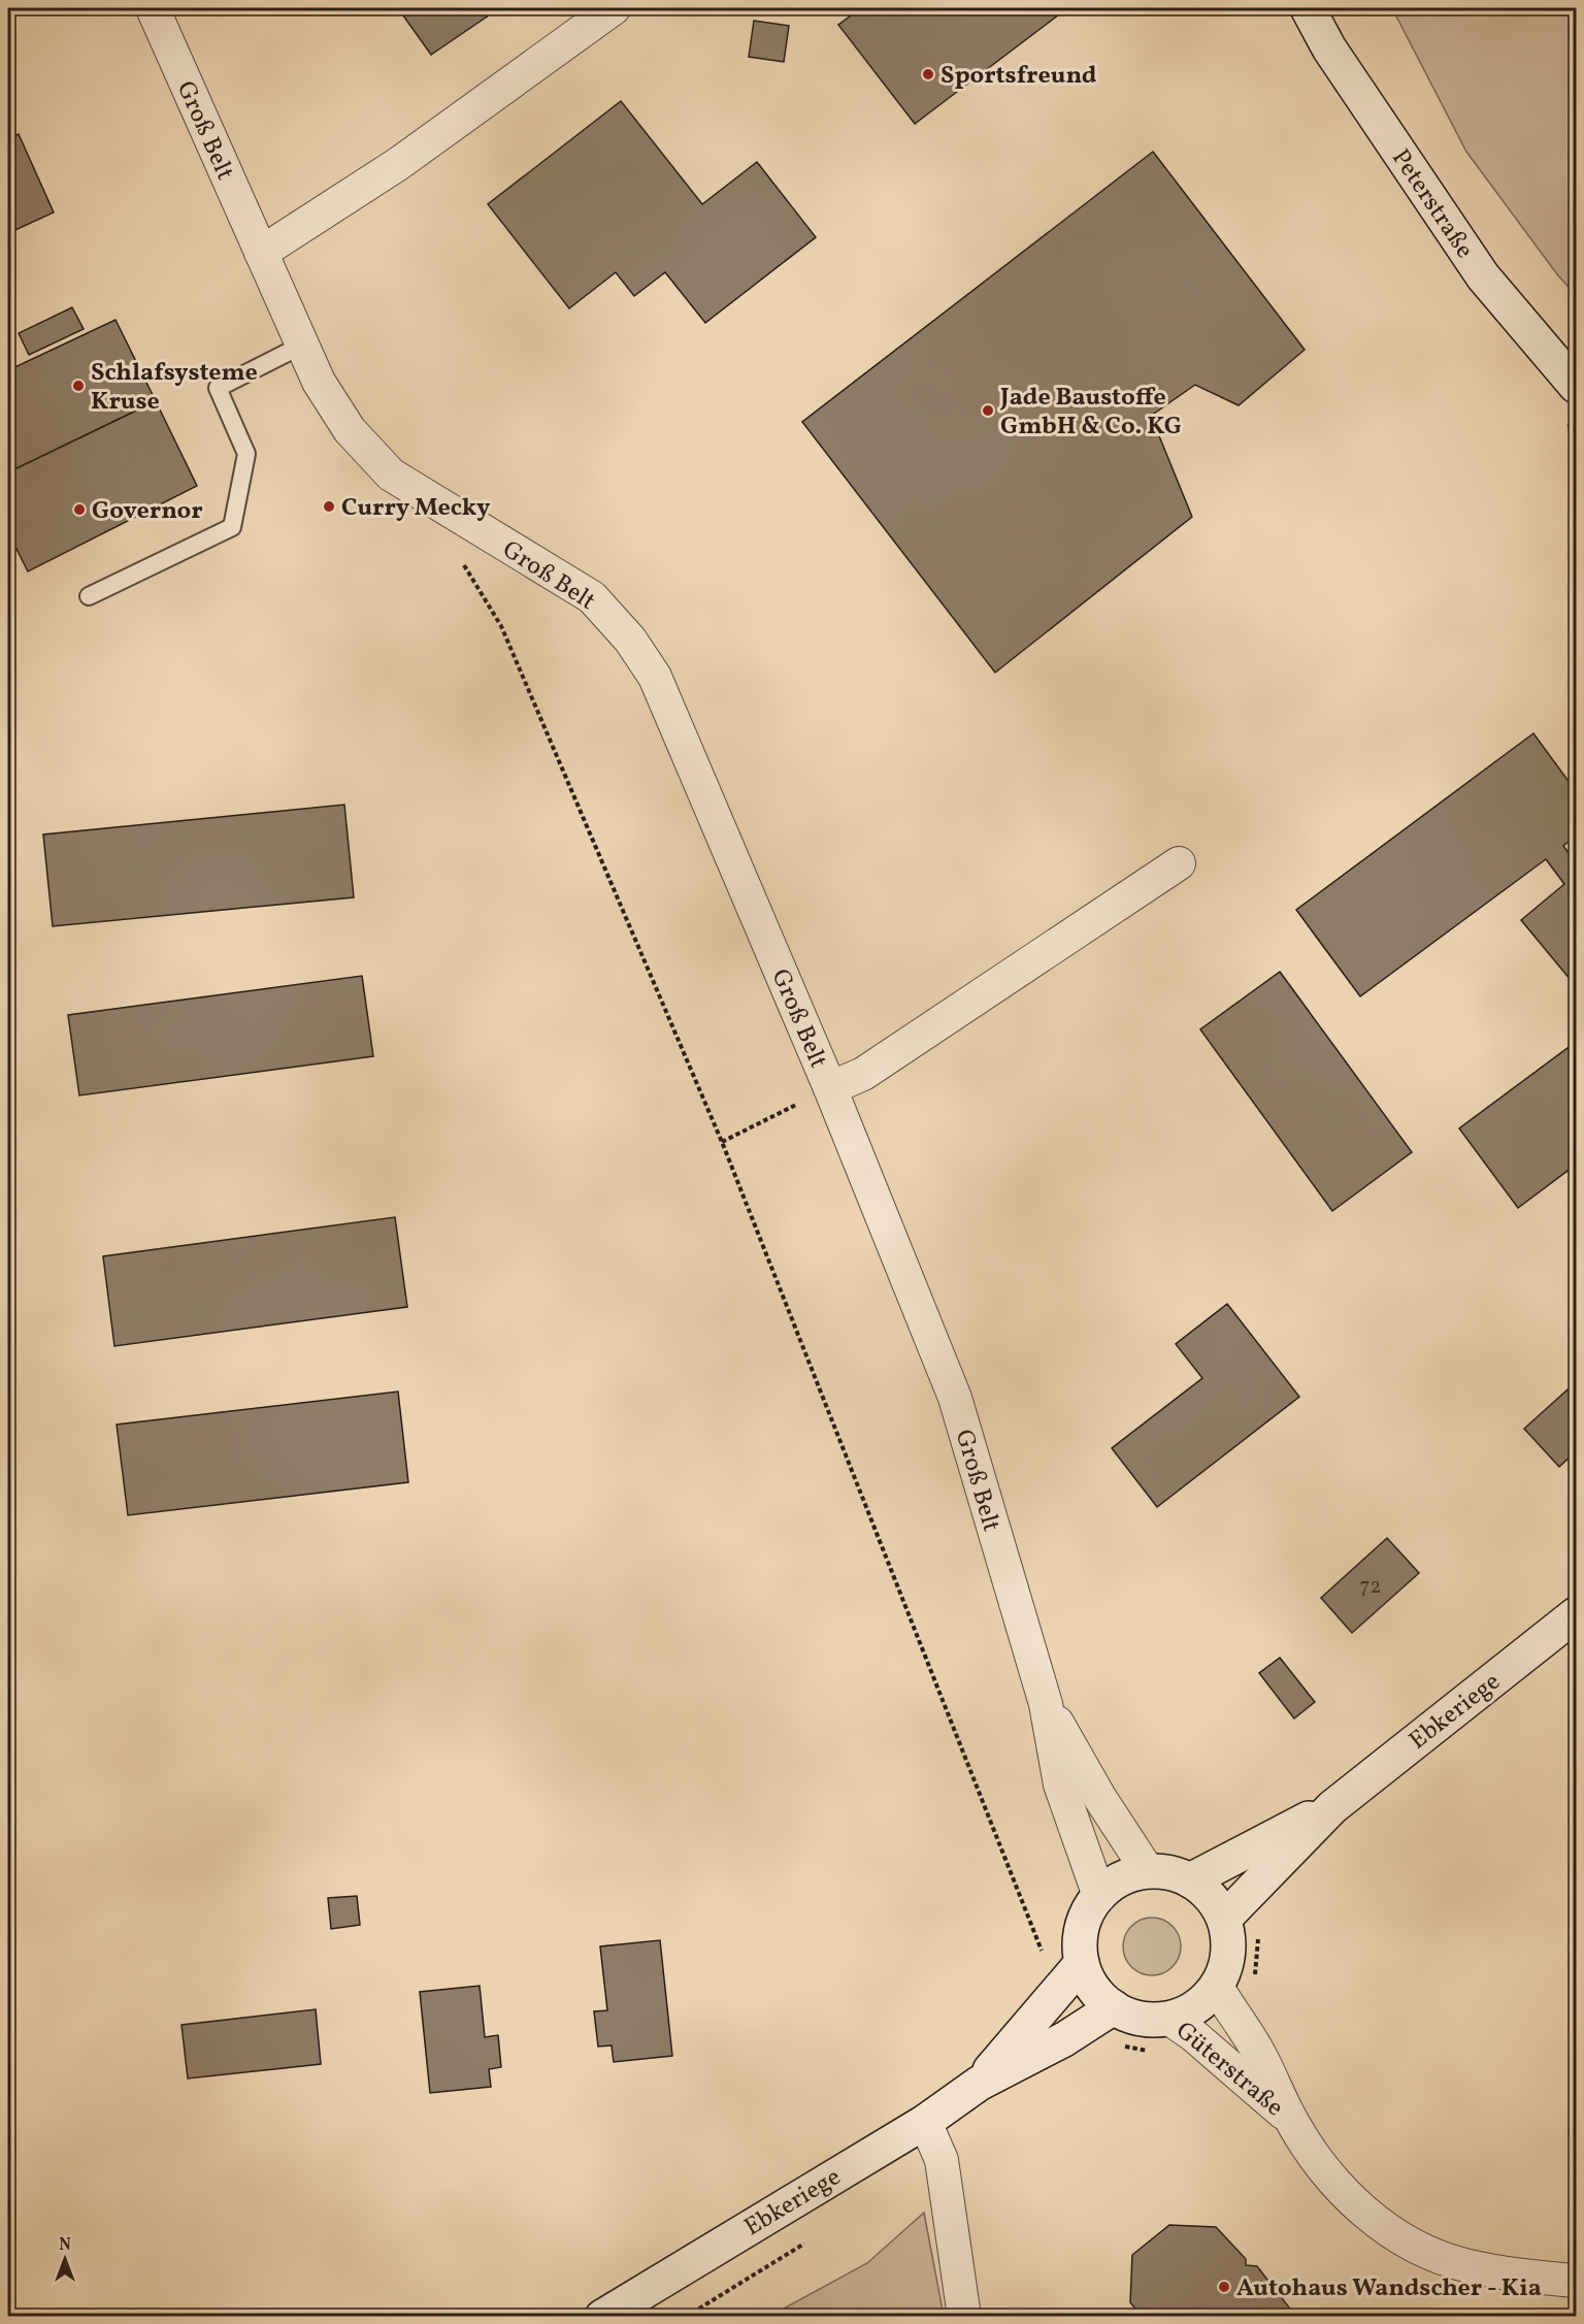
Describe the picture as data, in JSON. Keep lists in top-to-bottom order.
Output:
{
  "streets": {
    "street": [
      "Groß Belt",
      "Peterstraße",
      "Ebkeriege",
      "Güterstraße"
    ]
  },
  "crossings": [
    ["Groß Belt", "Ebkeriege"],
    ["Groß Belt", "Güterstraße"],
    ["Ebkeriege", "Güterstraße"]
  ],
  "places": [
    "Sportsfreund",
    "Schlafsysteme Kruse",
    "Jade Baustoffe GmbH & Co. KG",
    "Curry Mecky",
    "Governor",
    "Autohaus Wandscher - Kia"
  ],
  "house_numbers": ["72"],
  "north": "top"
}
